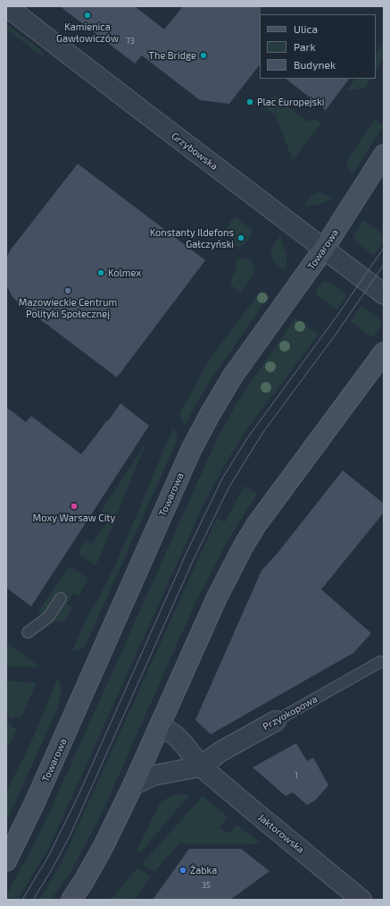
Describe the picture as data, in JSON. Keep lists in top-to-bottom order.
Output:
{
  "streets": {
    "main road": ["Towarowa"],
    "street": ["Grzybowska", "Przyokopowa", "Jaktorowska"]
  },
  "crossings": [
    ["Grzybowska", "Towarowa"],
    ["Przyokopowa", "Jaktorowska"]
  ],
  "places": [
    "Kamienica Gawłowiczów",
    "The Bridge",
    "Plac Europejski",
    "Konstanty Ildefons Gałczyński",
    "Kolmex",
    "Mazowieckie Centrum Polityki Społecznej",
    "Moxy Warsaw City",
    "Żabka"
  ],
  "house_numbers": ["73", "1", "35"],
  "legend": ["Ulica", "Park", "Budynek"]
}
